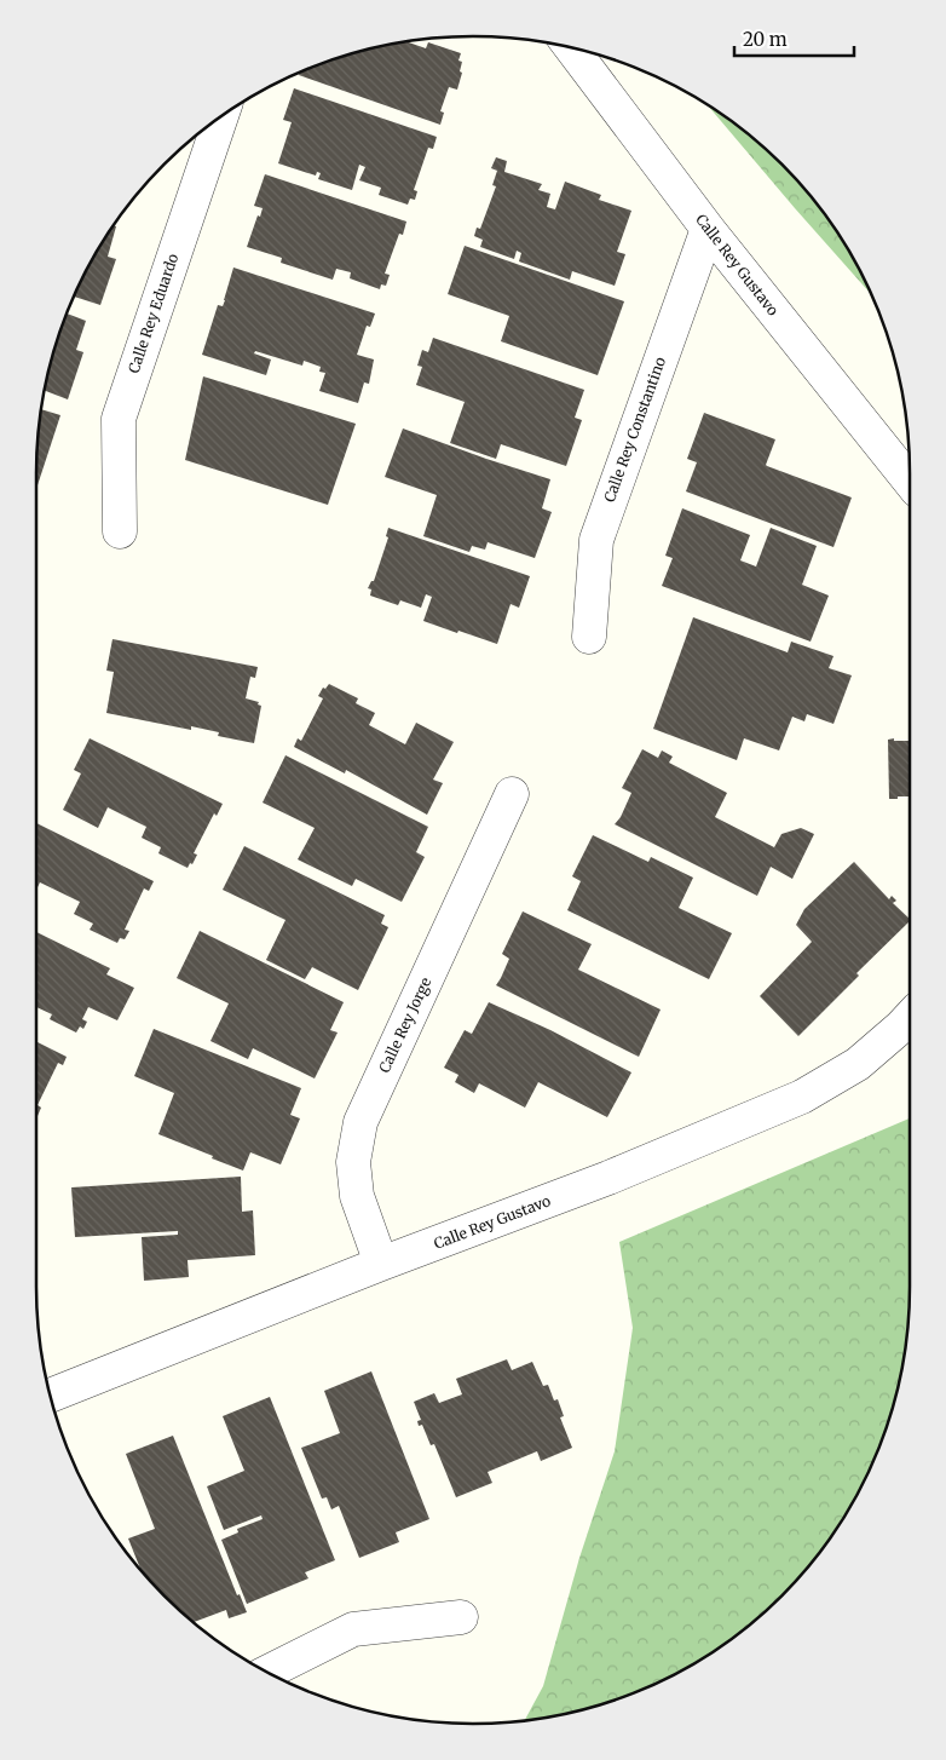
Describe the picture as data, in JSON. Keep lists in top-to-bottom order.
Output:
{
  "streets": {
    "street": [
      "Calle Rey Gustavo",
      "Calle Rey Eduardo",
      "Calle Rey Constantino",
      "Calle Rey Jorge"
    ]
  },
  "crossings": [
    ["Calle Rey Gustavo", "Calle Rey Constantino"],
    ["Calle Rey Gustavo", "Calle Rey Jorge"]
  ],
  "scale_bar": "20 m"
}
